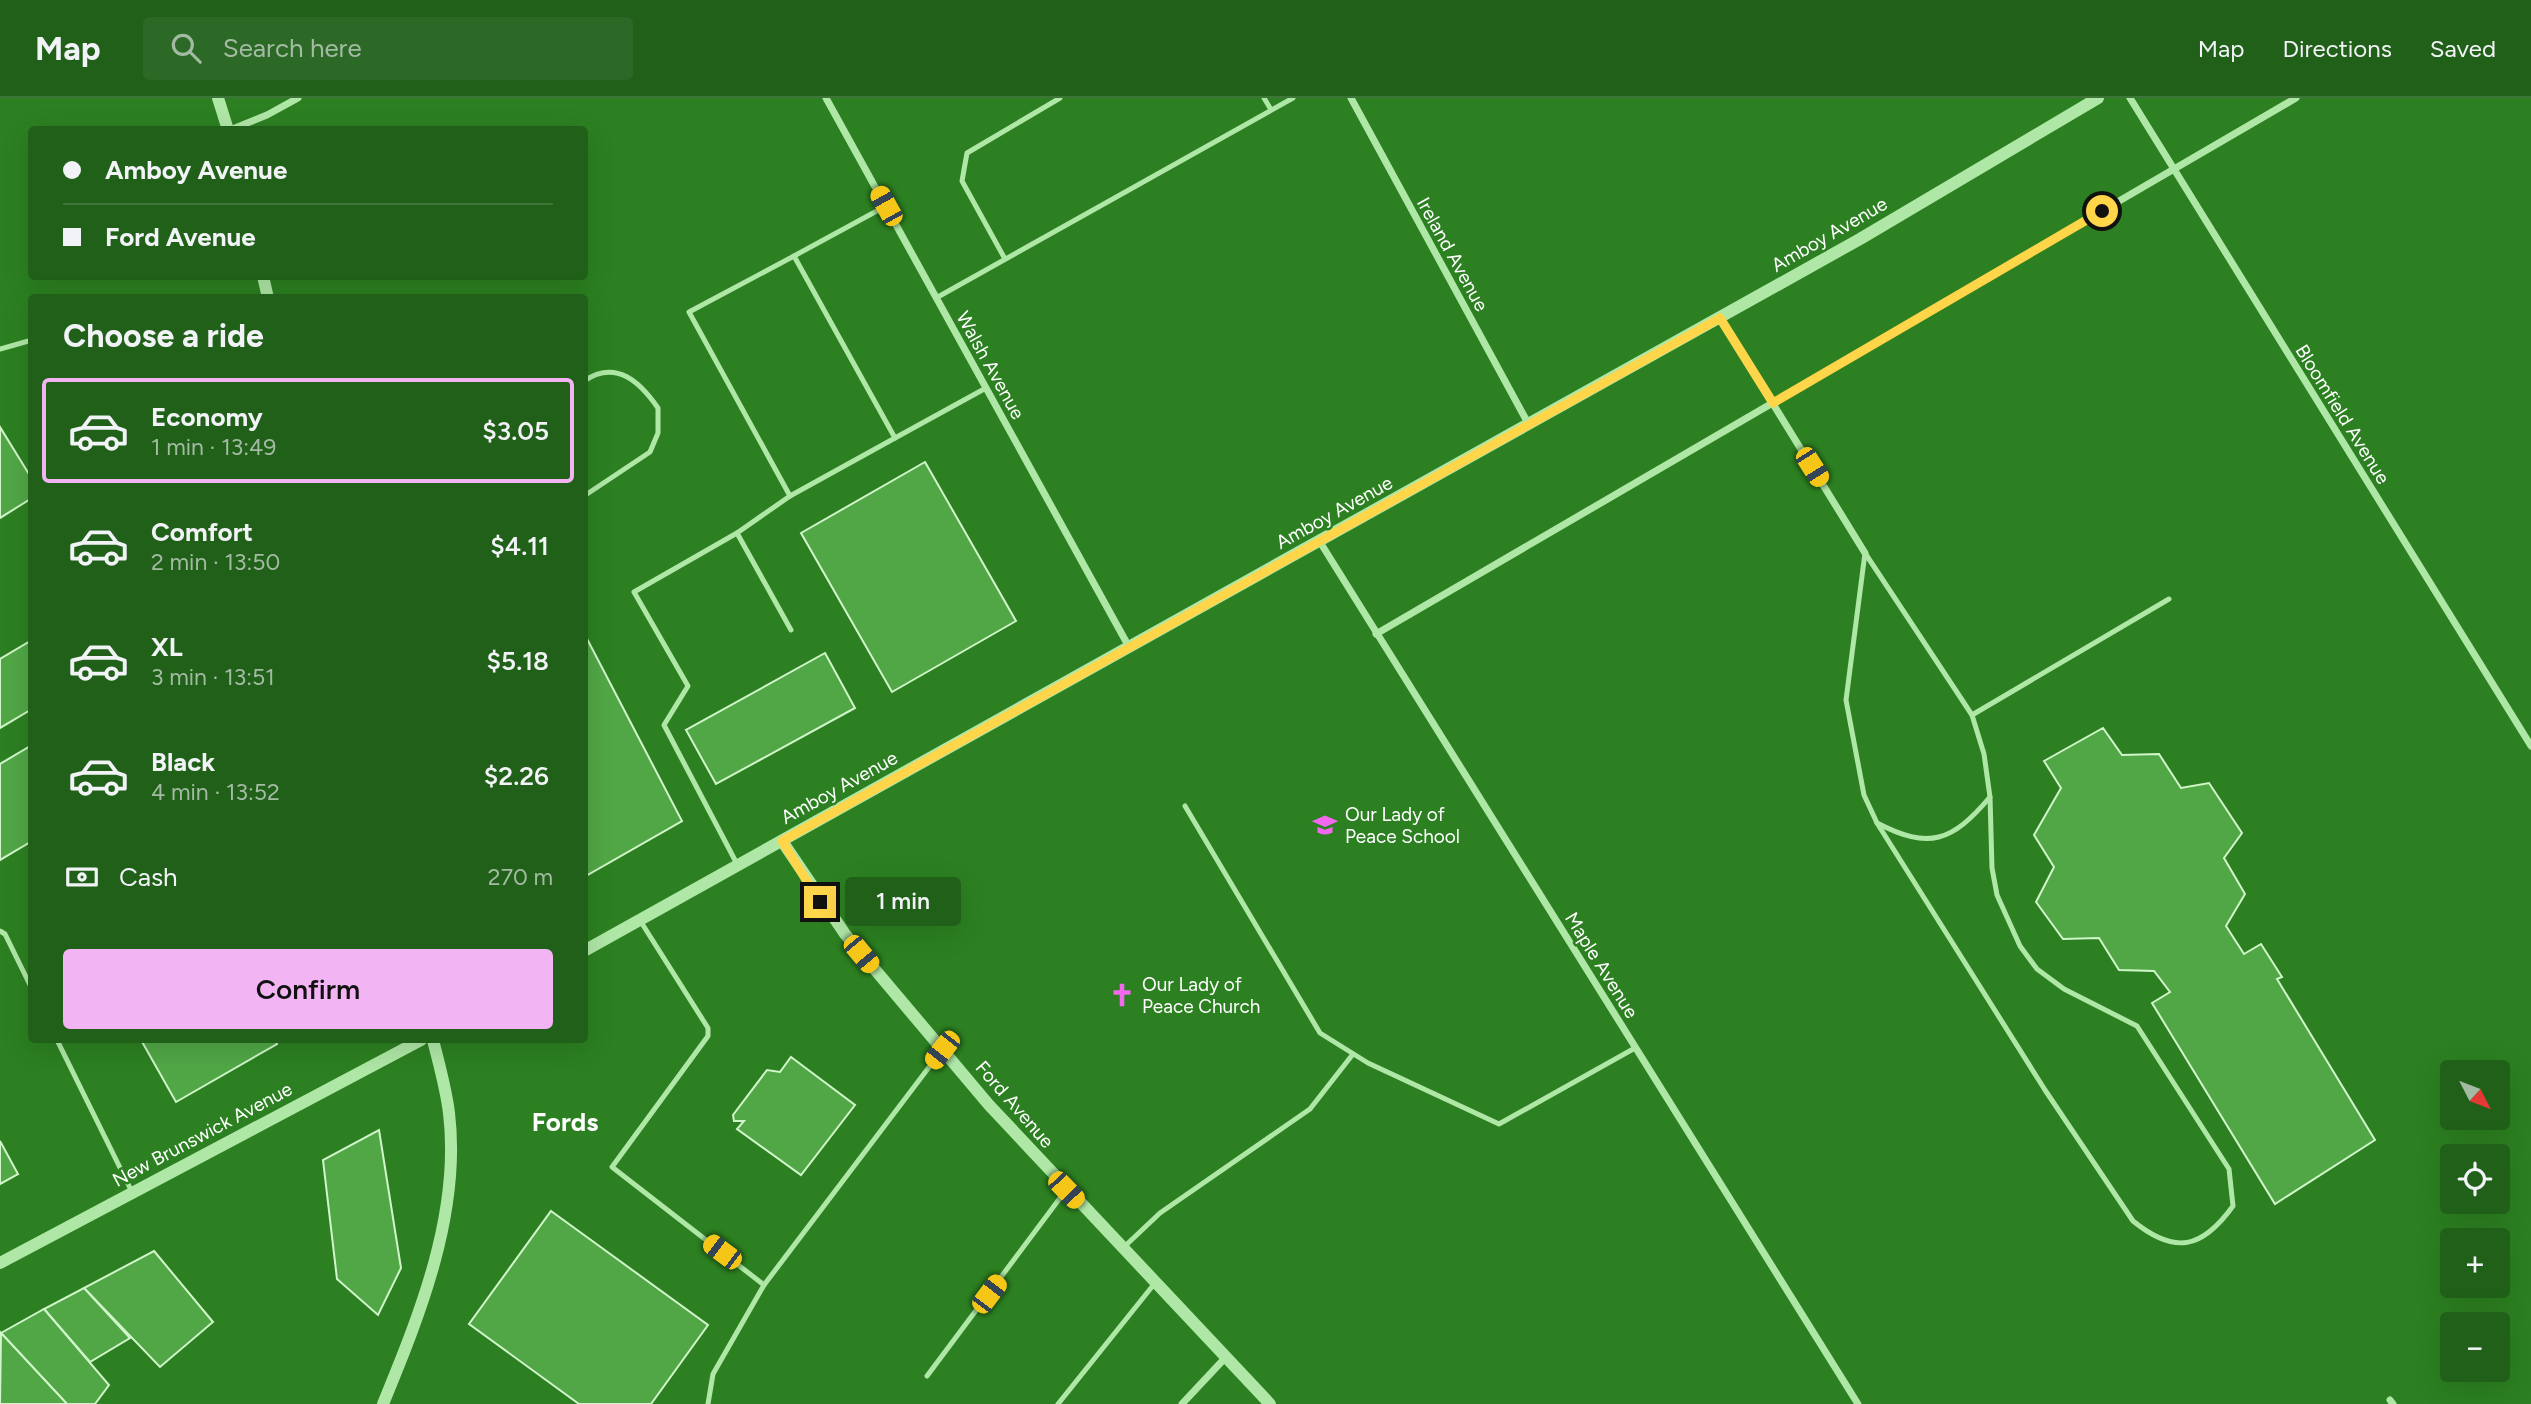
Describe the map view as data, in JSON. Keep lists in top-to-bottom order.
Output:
{
  "streets": {
    "street": [
      "Amboy Avenue",
      "Ireland Avenue",
      "Walsh Avenue",
      "Bloomfield Avenue",
      "Maple Avenue",
      "Ford Avenue",
      "New Brunswick Avenue"
    ]
  },
  "crossings": [
    ["Amboy Avenue", "Ireland Avenue"],
    ["Amboy Avenue", "Walsh Avenue"],
    ["Amboy Avenue", "Maple Avenue"],
    ["Amboy Avenue", "Ford Avenue"]
  ],
  "districts": ["Fords"],
  "places": {
    "school or university": ["Our Lady of Peace School"],
    "church": ["Our Lady of Peace Church"]
  },
  "north": "bottom right",
  "page": {
    "header": "Map",
    "search": "Search here",
    "nav": ["Map", "Directions", "Saved"],
    "banner": ["Amboy Avenue", "Ford Avenue"],
    "heading": "Choose a ride",
    "list": [
      {
        "name": "Economy",
        "note": "1 min · 13:49",
        "value": "$3.05"
      },
      {
        "name": "Comfort",
        "note": "2 min · 13:50",
        "value": "$4.11"
      },
      {
        "name": "XL",
        "note": "3 min · 13:51",
        "value": "$5.18"
      },
      {
        "name": "Black",
        "note": "4 min · 13:52",
        "value": "$2.26"
      }
    ],
    "pay": ["Cash", "270 m"],
    "bubble": "1 min",
    "buttons": "Confirm",
    "map_buttons": ["+", "−"]
  }
}
